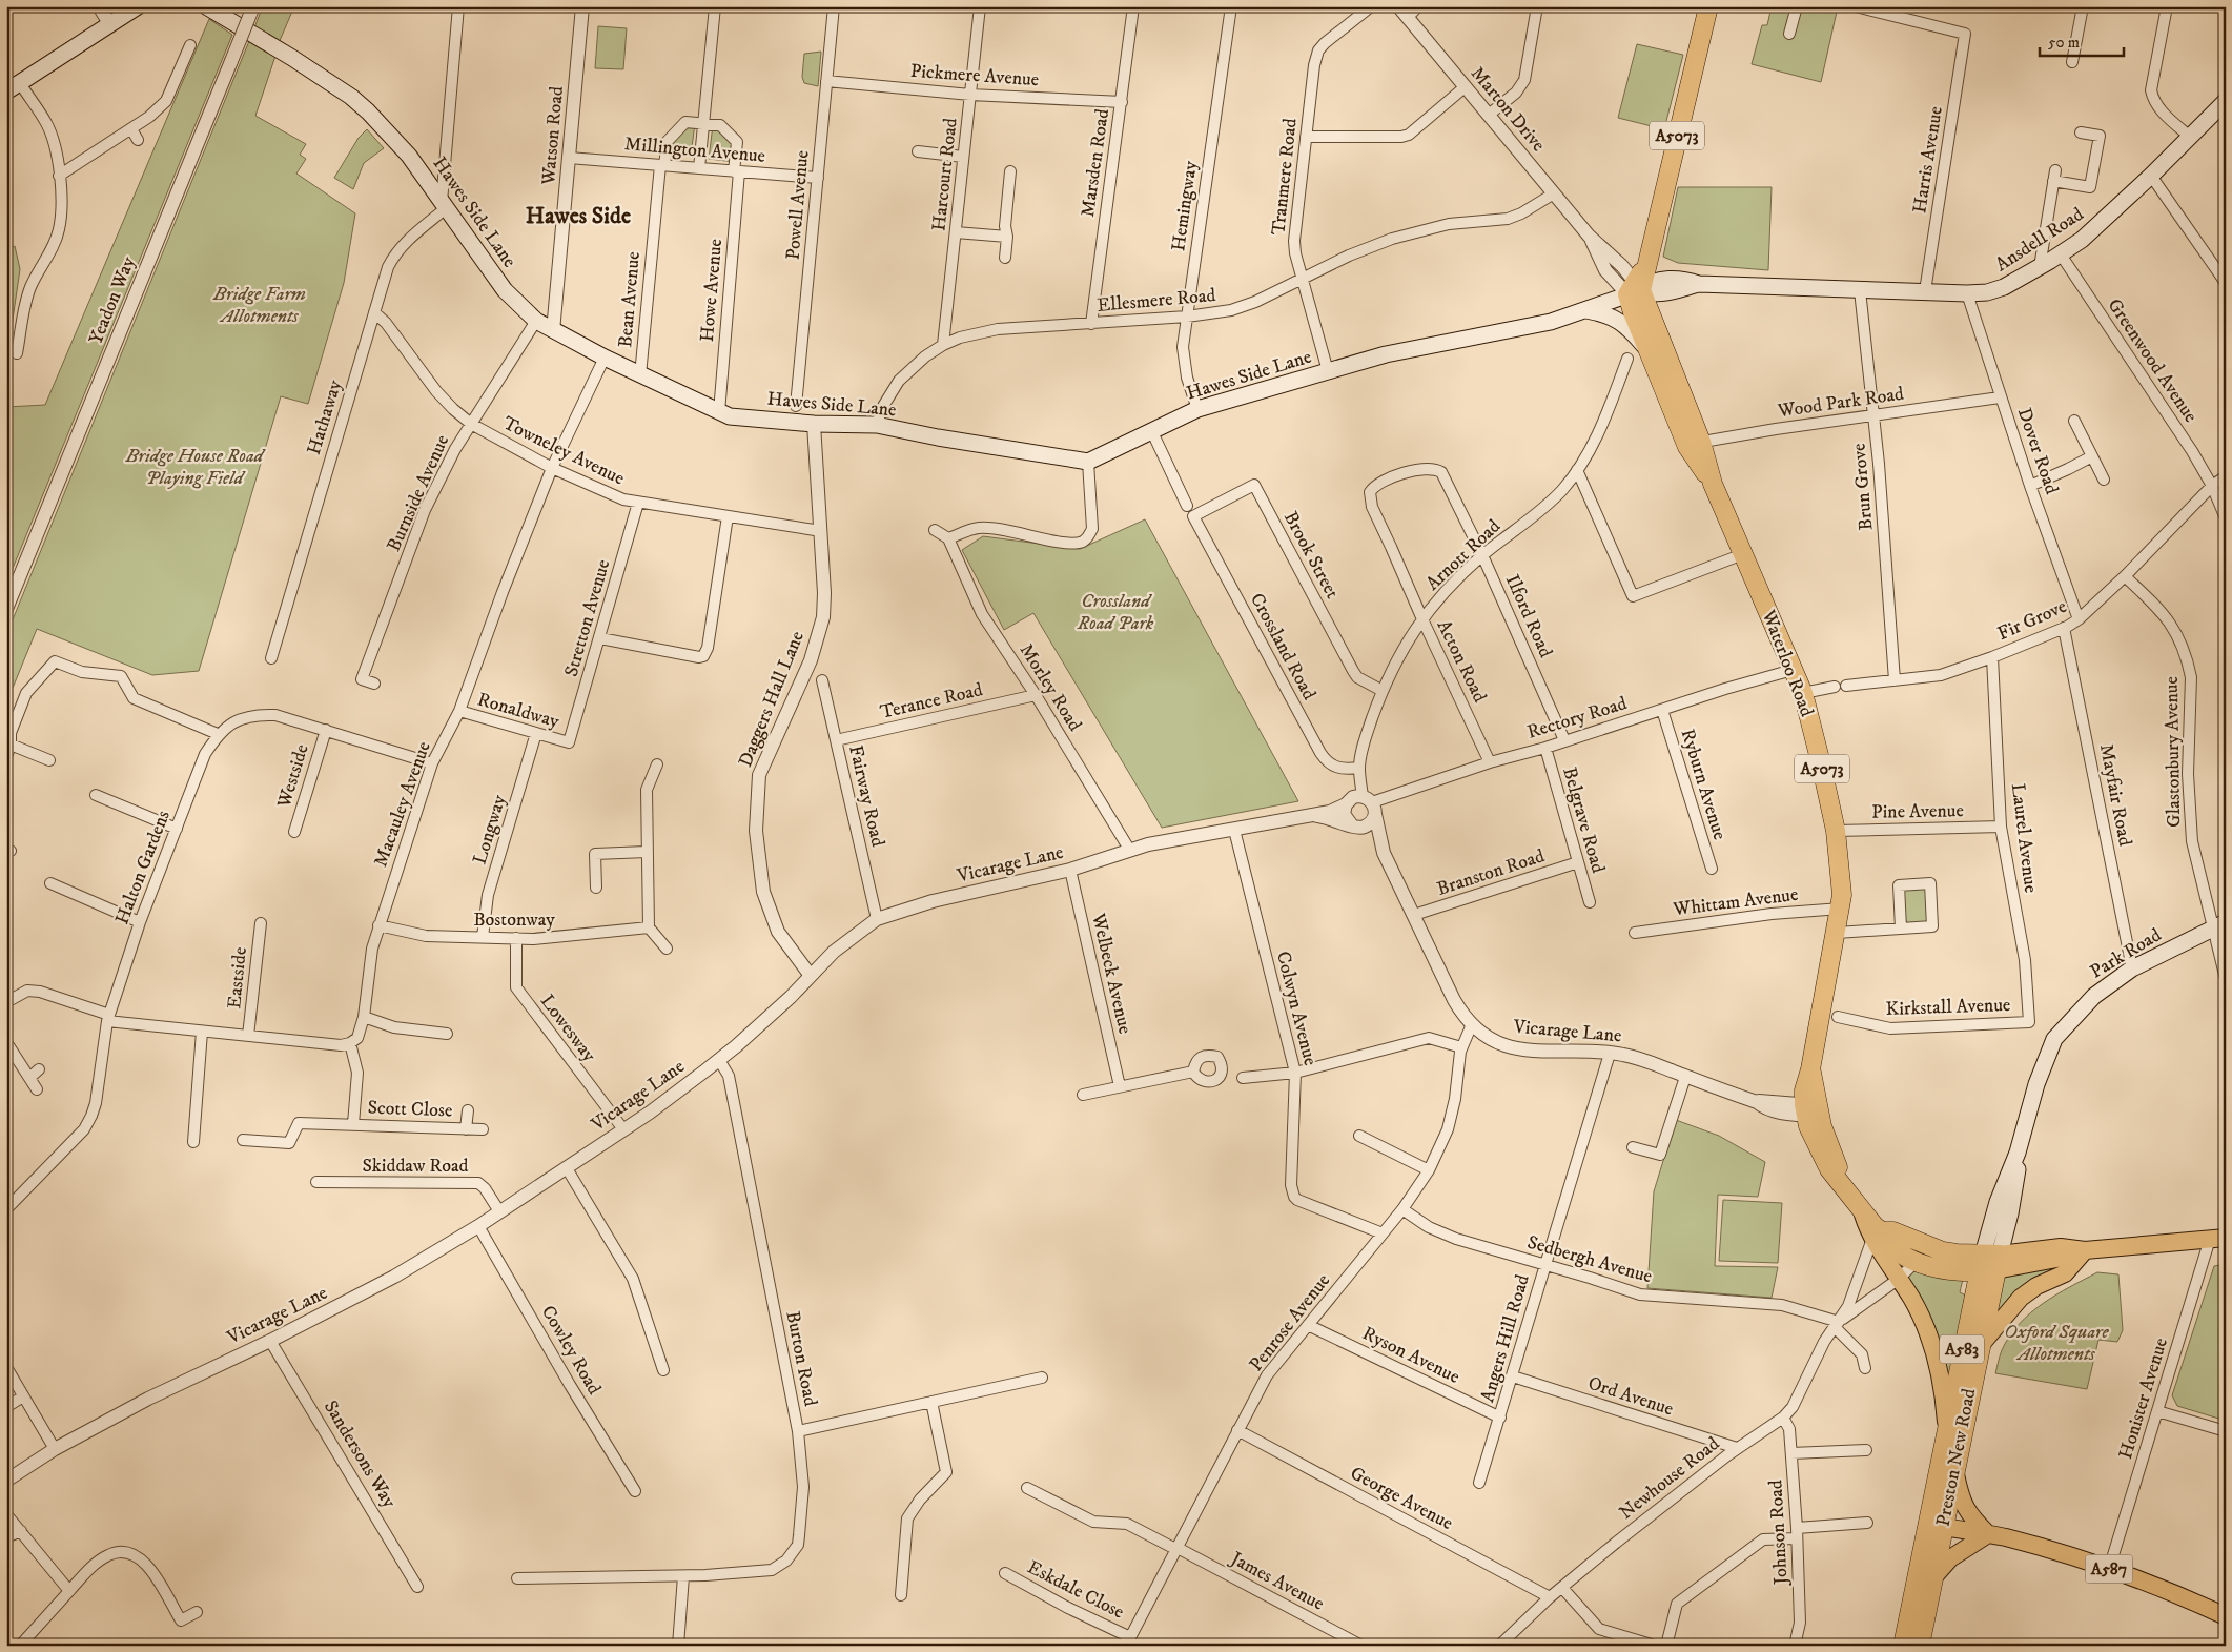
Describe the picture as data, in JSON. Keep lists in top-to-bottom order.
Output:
{
  "streets": {
    "highway": [
      "A5073",
      "Waterloo Road",
      "A583",
      "Preston New Road"
    ],
    "main road": [
      "Hawes Side Lane",
      "Ansdell Road",
      "Park Road",
      "A587"
    ],
    "street": [
      "Pickmere Avenue",
      "Marton Drive",
      "Watson Road",
      "Millington Avenue",
      "Harris Avenue",
      "Marsden Road",
      "Harcourt Road",
      "Tranmere Road",
      "Powell Avenue",
      "Hemingway",
      "Howe Avenue",
      "Bean Avenue",
      "Yeadon Way",
      "Ellesmere Road",
      "Greenwood Avenue",
      "Wood Park Road",
      "Hathaway",
      "Towneley Avenue",
      "Dover Road",
      "Brun Grove",
      "Burnside Avenue",
      "Brook Street",
      "Arnott Road",
      "Ilford Road",
      "Stretton Avenue",
      "Fir Grove",
      "Crossland Road",
      "Acton Road",
      "Morley Road",
      "Daggers Hall Lane",
      "Terance Road",
      "Ronaldway",
      "Rectory Road",
      "Glastonbury Avenue",
      "Westside",
      "Ryburn Avenue",
      "Mayfair Road",
      "Fairway Road",
      "Macauley Avenue",
      "Pine Avenue",
      "Belgrave Road",
      "Longway",
      "Laurel Avenue",
      "Vicarage Lane",
      "Halton Gardens",
      "Branston Road",
      "Whittam Avenue",
      "Bostonway",
      "Welbeck Avenue",
      "Eastside",
      "Kirkstall Avenue",
      "Colwyn Avenue",
      "Lowesway",
      "Scott Close",
      "Skiddaw Road",
      "Sedbergh Avenue",
      "Penrose Avenue",
      "Angers Hill Road",
      "Cowley Road",
      "Ryson Avenue",
      "Burton Road",
      "Ord Avenue",
      "Honister Avenue",
      "Sandersons Way",
      "Newhouse Road",
      "George Avenue",
      "Johnson Road",
      "James Avenue",
      "Eskdale Close"
    ]
  },
  "crossings": [
    ["Pickmere Avenue", "Marsden Road"],
    ["Pickmere Avenue", "Harcourt Road"],
    ["Pickmere Avenue", "Powell Avenue"],
    ["Marton Drive", "A5073"],
    ["Marton Drive", "Hawes Side Lane"],
    ["Marton Drive", "Ansdell Road"],
    ["Marton Drive", "Ellesmere Road"],
    ["Marton Drive", "Waterloo Road"],
    ["Watson Road", "Millington Avenue"],
    ["Watson Road", "Hawes Side Lane"],
    ["A5073", "Hawes Side Lane"],
    ["A5073", "Ansdell Road"],
    ["A5073", "Waterloo Road"],
    ["Millington Avenue", "Powell Avenue"],
    ["Millington Avenue", "Howe Avenue"],
    ["Millington Avenue", "Bean Avenue"],
    ["Harris Avenue", "Ansdell Road"],
    ["Marsden Road", "Ellesmere Road"],
    ["Harcourt Road", "Ellesmere Road"],
    ["Tranmere Road", "Hawes Side Lane"],
    ["Tranmere Road", "Ellesmere Road"],
    ["Hemingway", "Hawes Side Lane"],
    ["Hemingway", "Ellesmere Road"],
    ["Hawes Side Lane", "Ansdell Road"],
    ["Hawes Side Lane", "Howe Avenue"],
    ["Hawes Side Lane", "Bean Avenue"],
    ["Hawes Side Lane", "Ellesmere Road"],
    ["Hawes Side Lane", "Hathaway"],
    ["Hawes Side Lane", "Burnside Avenue"],
    ["Hawes Side Lane", "Waterloo Road"],
    ["Hawes Side Lane", "Daggers Hall Lane"],
    ["Hawes Side Lane", "Macauley Avenue"],
    ["Ansdell Road", "Greenwood Avenue"],
    ["Ansdell Road", "Dover Road"],
    ["Ansdell Road", "Brun Grove"],
    ["Ansdell Road", "Waterloo Road"],
    ["Howe Avenue", "Bean Avenue"],
    ["Greenwood Avenue", "Fir Grove"],
    ["Wood Park Road", "Dover Road"],
    ["Wood Park Road", "Brun Grove"],
    ["Wood Park Road", "Waterloo Road"],
    ["Hathaway", "Towneley Avenue"],
    ["Towneley Avenue", "Burnside Avenue"],
    ["Towneley Avenue", "Stretton Avenue"],
    ["Towneley Avenue", "Daggers Hall Lane"],
    ["Towneley Avenue", "Macauley Avenue"],
    ["Dover Road", "Fir Grove"],
    ["Brun Grove", "Fir Grove"],
    ["Brook Street", "Arnott Road"],
    ["Brook Street", "Crossland Road"],
    ["Arnott Road", "Ilford Road"],
    ["Arnott Road", "Crossland Road"],
    ["Arnott Road", "Acton Road"],
    ["Arnott Road", "Rectory Road"],
    ["Arnott Road", "Vicarage Lane"],
    ["Ilford Road", "Acton Road"],
    ["Ilford Road", "Rectory Road"],
    ["Stretton Avenue", "Ronaldway"],
    ["Fir Grove", "Glastonbury Avenue"],
    ["Fir Grove", "Mayfair Road"],
    ["Fir Grove", "Laurel Avenue"],
    ["Acton Road", "Rectory Road"],
    ["Waterloo Road", "Rectory Road"],
    ["Waterloo Road", "Pine Avenue"],
    ["Waterloo Road", "Vicarage Lane"],
    ["Waterloo Road", "Whittam Avenue"],
    ["Waterloo Road", "Park Road"],
    ["Waterloo Road", "Preston New Road"],
    ["Waterloo Road", "Newhouse Road"],
    ["Morley Road", "Terance Road"],
    ["Morley Road", "Vicarage Lane"],
    ["Daggers Hall Lane", "Vicarage Lane"],
    ["Terance Road", "Fairway Road"],
    ["Ronaldway", "Macauley Avenue"],
    ["Ronaldway", "Longway"],
    ["Rectory Road", "Ryburn Avenue"],
    ["Rectory Road", "Belgrave Road"],
    ["Rectory Road", "Vicarage Lane"],
    ["Glastonbury Avenue", "Park Road"],
    ["Westside", "Halton Gardens"],
    ["Mayfair Road", "Park Road"],
    ["Fairway Road", "Vicarage Lane"],
    ["Macauley Avenue", "Halton Gardens"],
    ["Macauley Avenue", "Bostonway"],
    ["Macauley Avenue", "Scott Close"],
    ["Pine Avenue", "Laurel Avenue"],
    ["Belgrave Road", "Branston Road"],
    ["Longway", "Bostonway"],
    ["Laurel Avenue", "Kirkstall Avenue"],
    ["Vicarage Lane", "Branston Road"],
    ["Vicarage Lane", "Welbeck Avenue"],
    ["Vicarage Lane", "Colwyn Avenue"],
    ["Vicarage Lane", "Lowesway"],
    ["Vicarage Lane", "Skiddaw Road"],
    ["Vicarage Lane", "Penrose Avenue"],
    ["Vicarage Lane", "Angers Hill Road"],
    ["Vicarage Lane", "Cowley Road"],
    ["Vicarage Lane", "Burton Road"],
    ["Vicarage Lane", "Sandersons Way"],
    ["Bostonway", "Lowesway"],
    ["Park Road", "Preston New Road"],
    ["Colwyn Avenue", "Penrose Avenue"],
    ["Sedbergh Avenue", "Penrose Avenue"],
    ["Sedbergh Avenue", "Angers Hill Road"],
    ["Sedbergh Avenue", "Newhouse Road"],
    ["Penrose Avenue", "Ryson Avenue"],
    ["Penrose Avenue", "George Avenue"],
    ["Penrose Avenue", "James Avenue"],
    ["Penrose Avenue", "Eskdale Close"],
    ["Angers Hill Road", "Ryson Avenue"],
    ["Angers Hill Road", "Ord Avenue"],
    ["A583", "Preston New Road"],
    ["A583", "A587"],
    ["Ord Avenue", "Newhouse Road"],
    ["Honister Avenue", "A587"],
    ["Preston New Road", "Newhouse Road"],
    ["Preston New Road", "A587"],
    ["Newhouse Road", "George Avenue"],
    ["Newhouse Road", "Johnson Road"]
  ],
  "districts": ["Hawes Side"],
  "parks": [
    "Bridge Farm Allotments",
    "Bridge House Road Playing Field",
    "Crossland Road Park",
    "Oxford Square Allotments"
  ],
  "scale_bar": "50 m"
}
